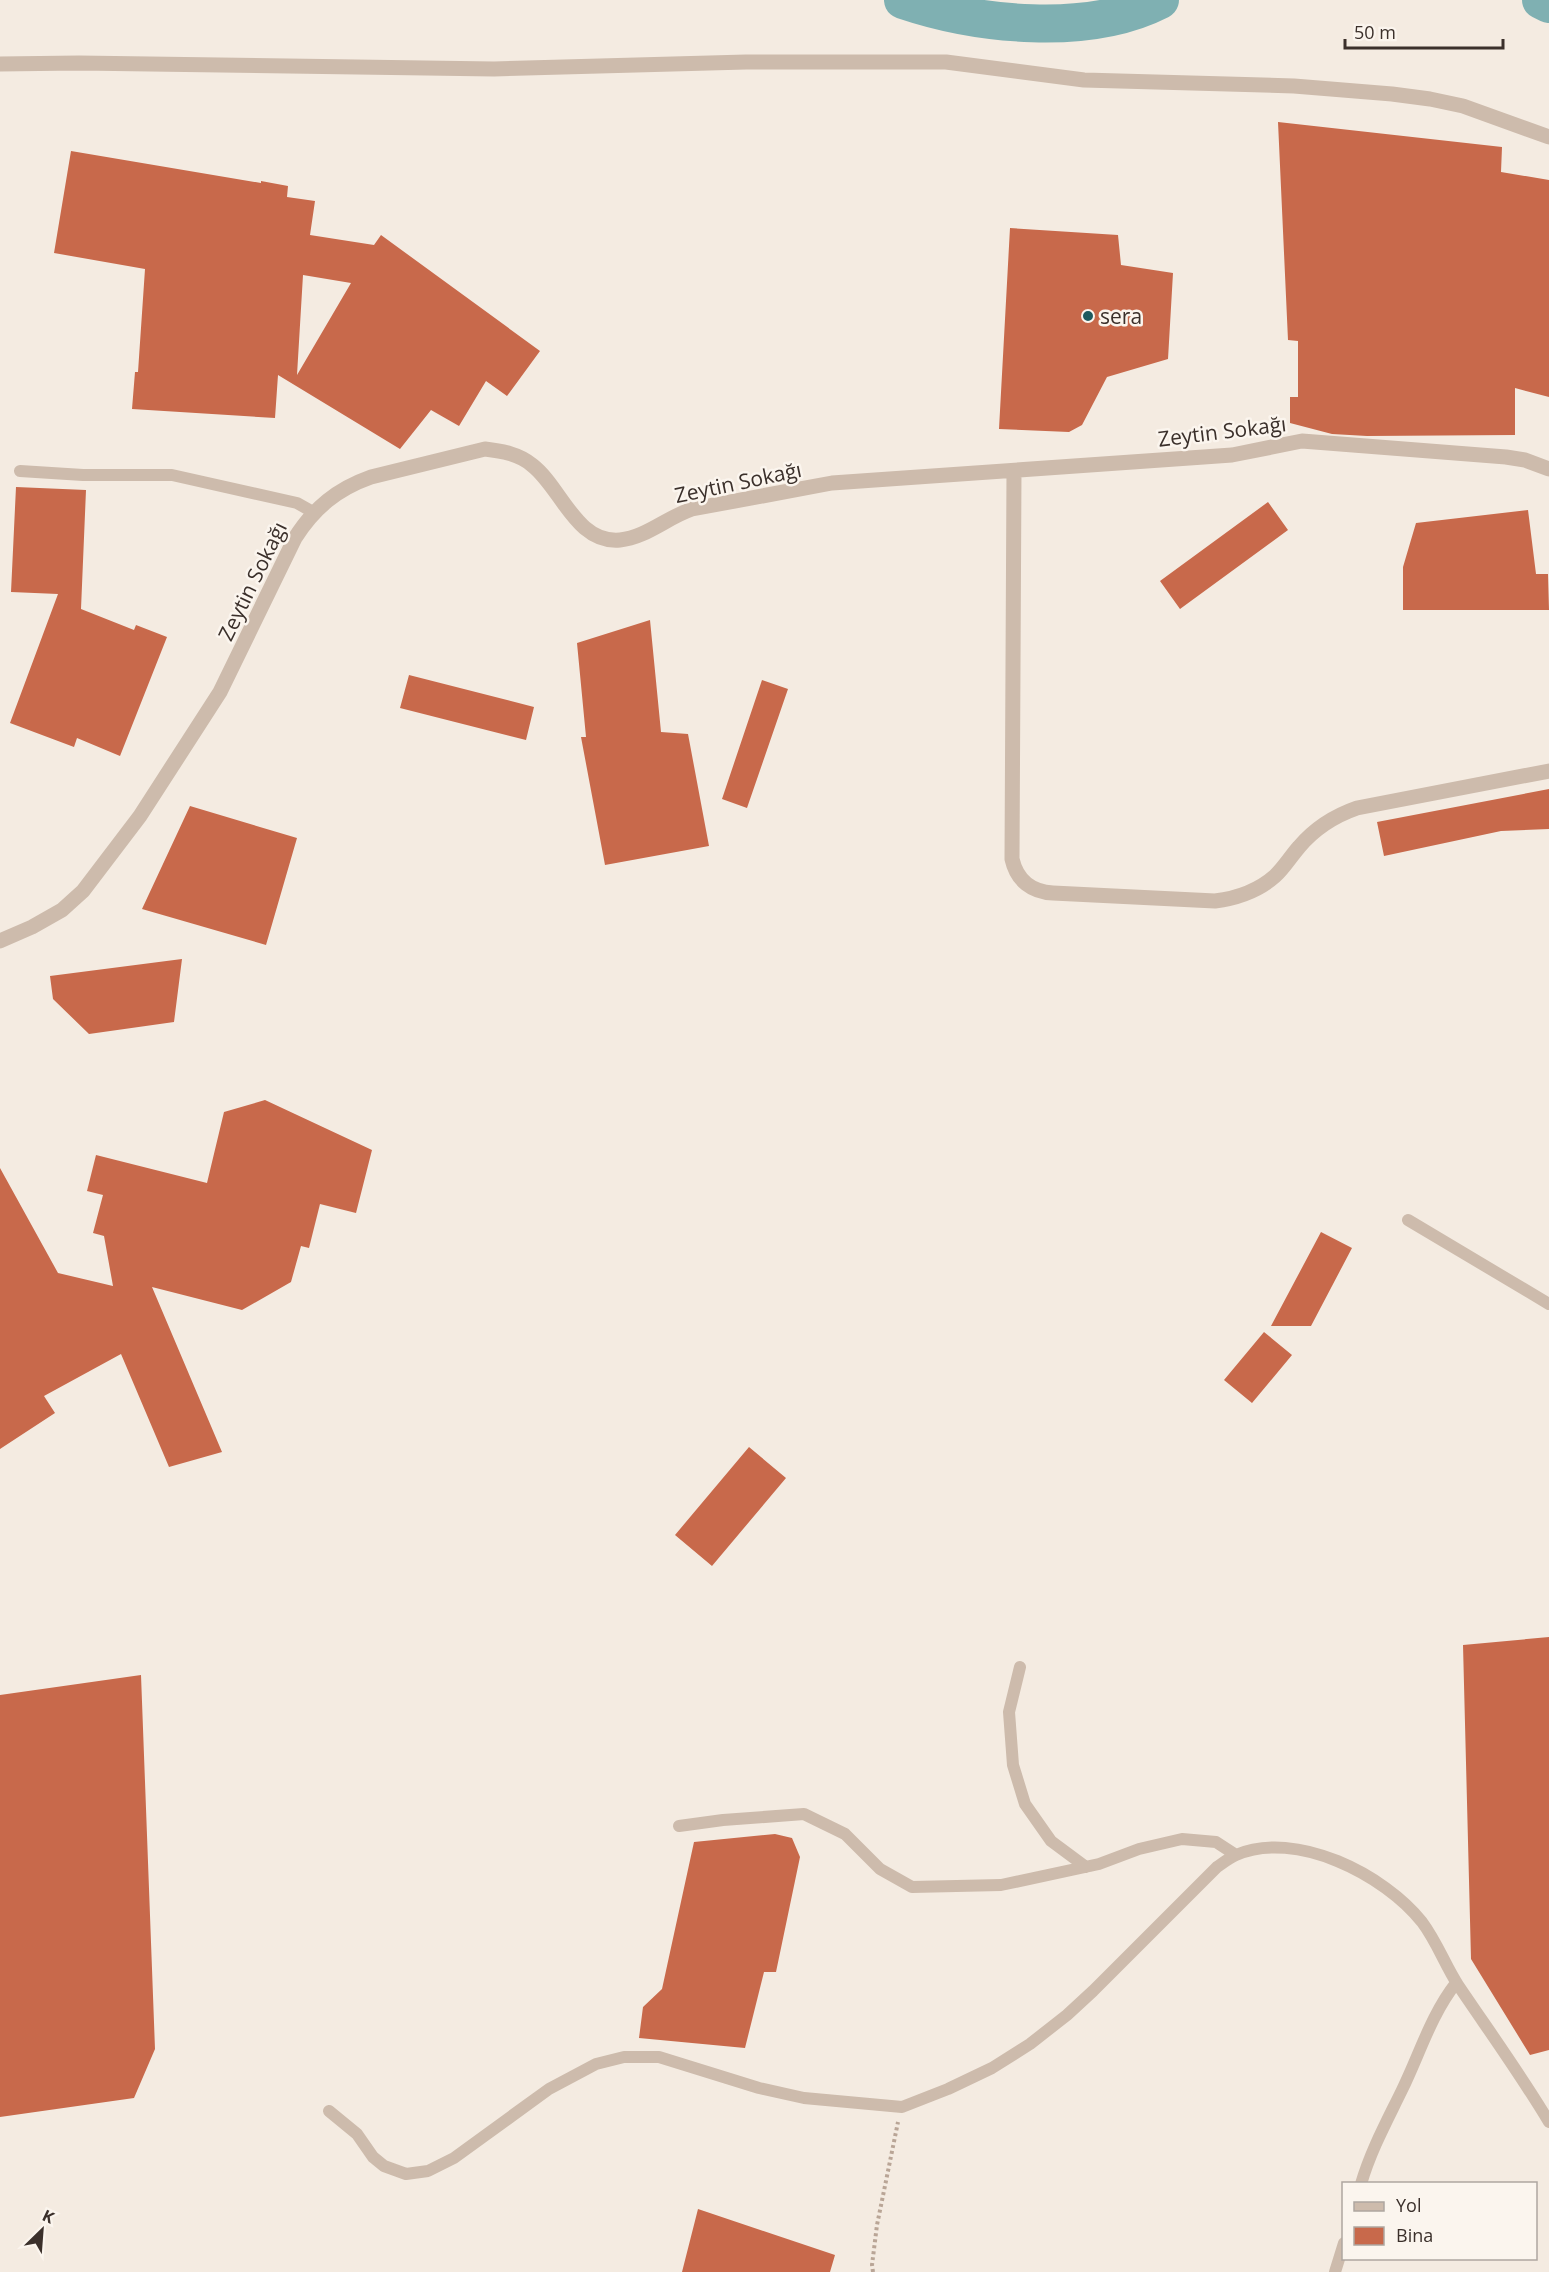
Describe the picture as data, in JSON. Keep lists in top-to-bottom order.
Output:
{
  "streets": {
    "street": ["Zeytin Sokağı"]
  },
  "places": ["sera"],
  "legend": ["Yol", "Bina"],
  "scale_bar": "50 m",
  "north": "top right"
}
